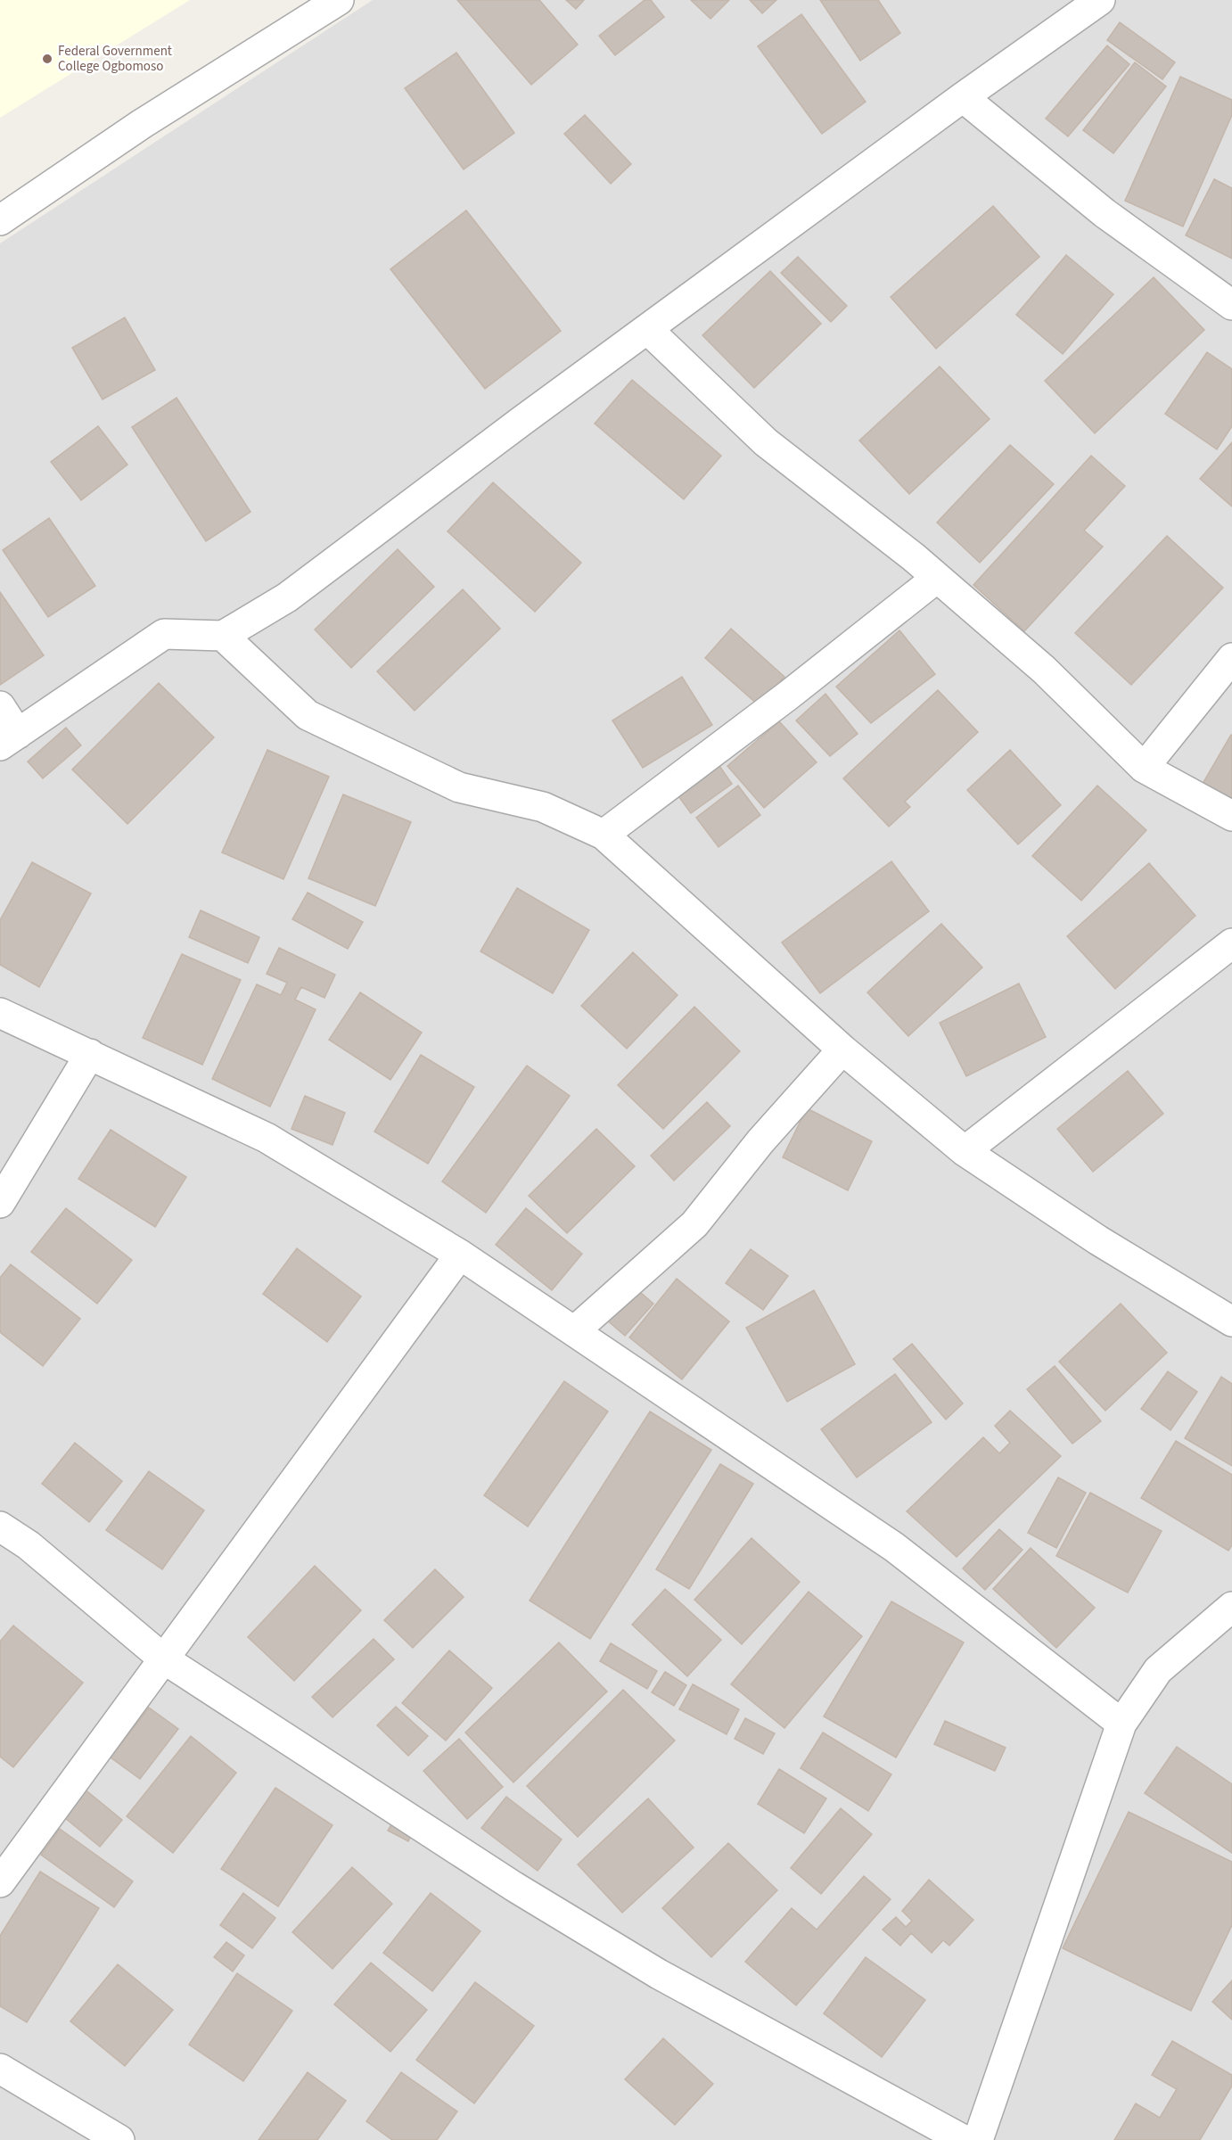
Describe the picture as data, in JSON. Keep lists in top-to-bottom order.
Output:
{
  "places": ["Federal Government College Ogbomoso"]
}
